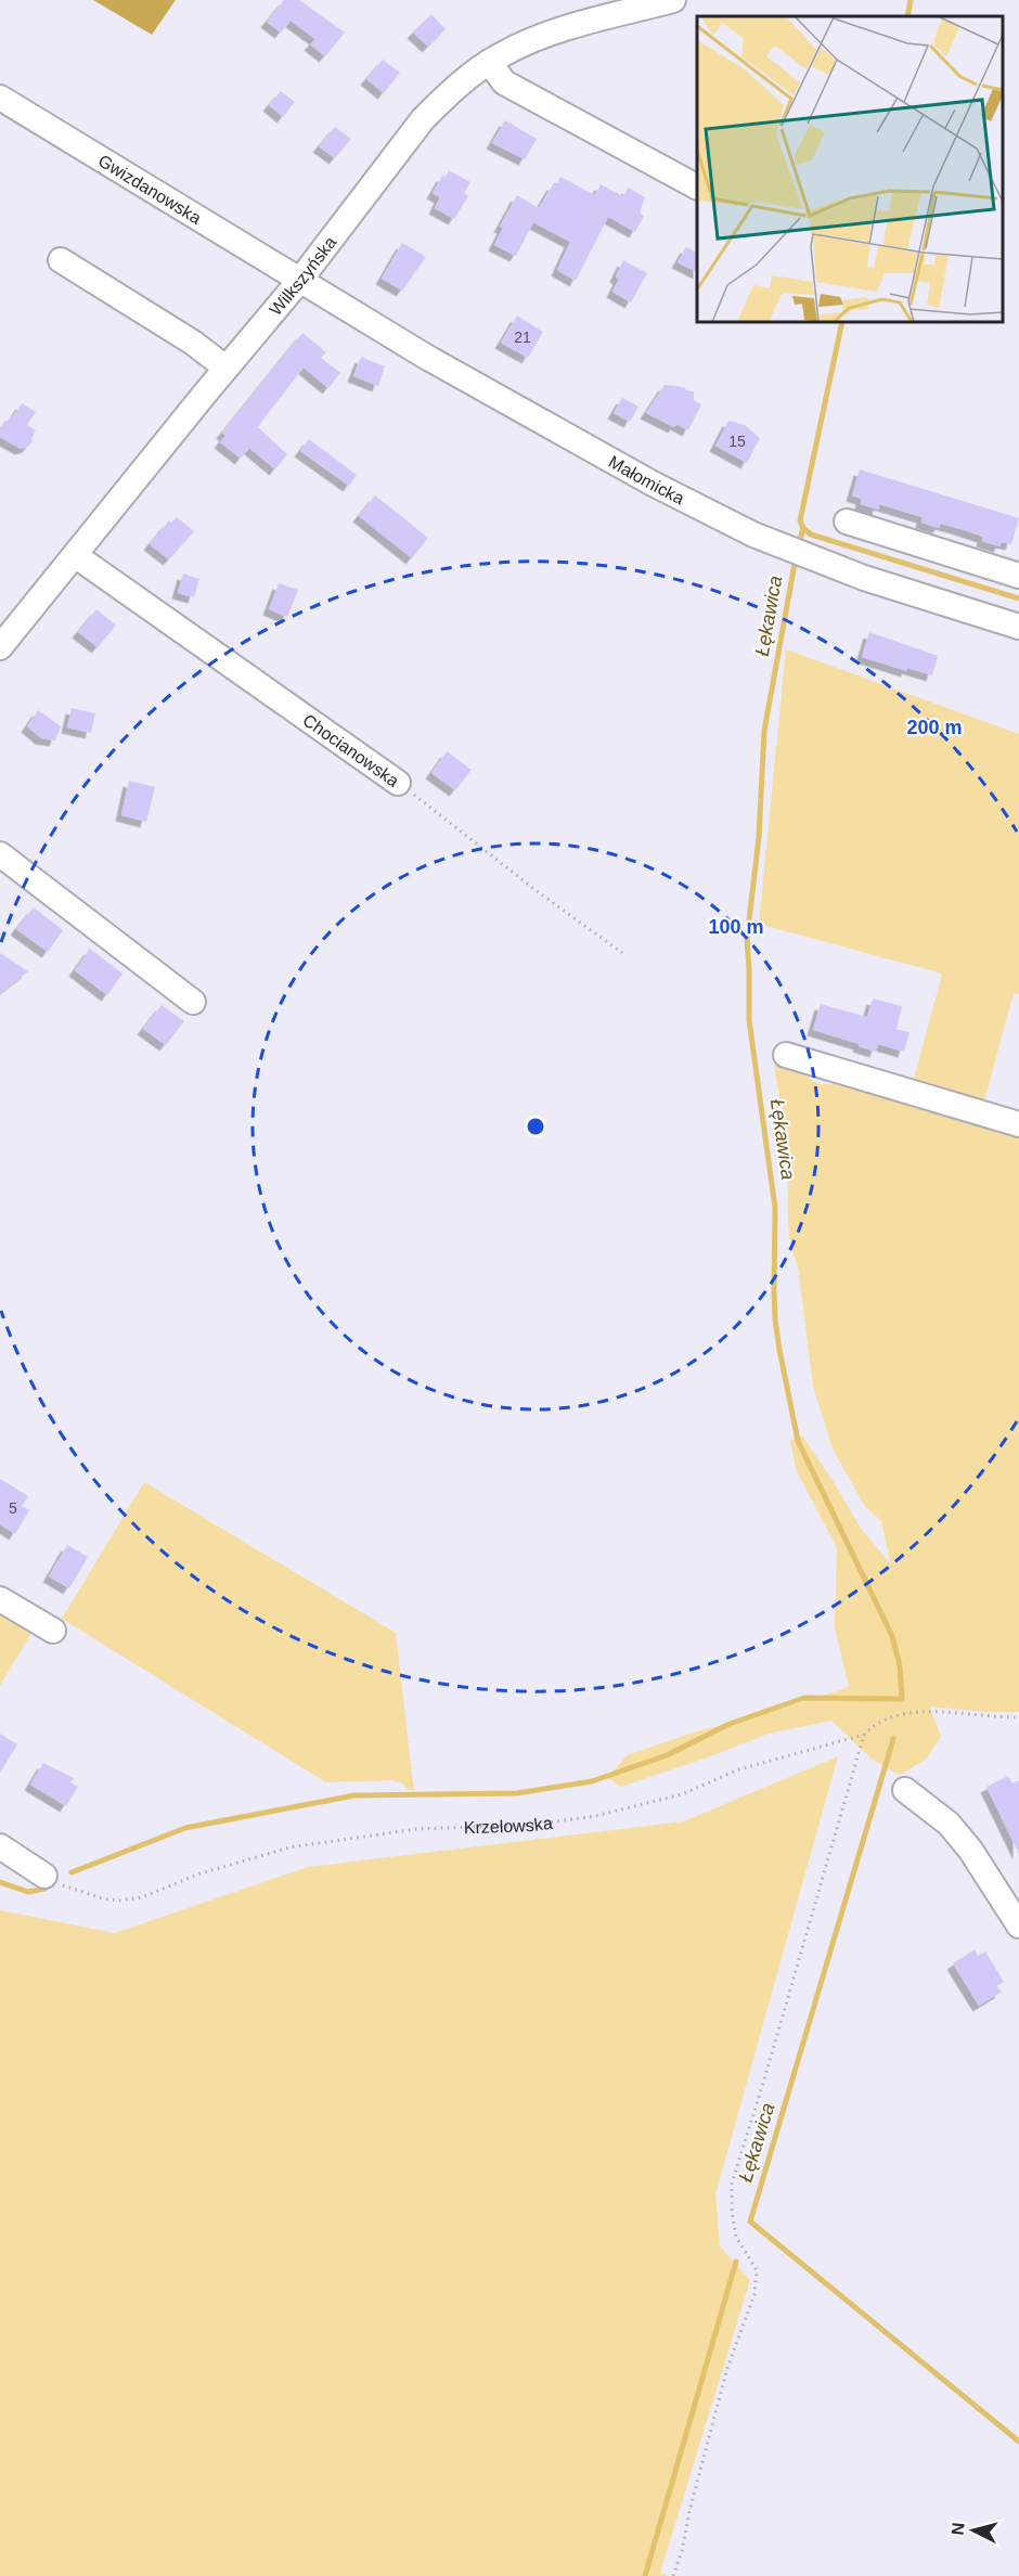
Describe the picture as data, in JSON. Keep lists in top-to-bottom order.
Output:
{
  "streets": {
    "street": [
      "Gwizdanowska",
      "Wilkszyńska",
      "Małomicka",
      "Chocianowska"
    ],
    "path": ["Krzelowska"]
  },
  "crossings": [
    ["Gwizdanowska", "Wilkszyńska"],
    ["Gwizdanowska", "Małomicka"],
    ["Wilkszyńska", "Małomicka"],
    ["Wilkszyńska", "Chocianowska"]
  ],
  "water": ["Łękawica"],
  "house_numbers": ["21", "15", "5"],
  "north": "left",
  "rings": ["200 m", "100 m"]
}
